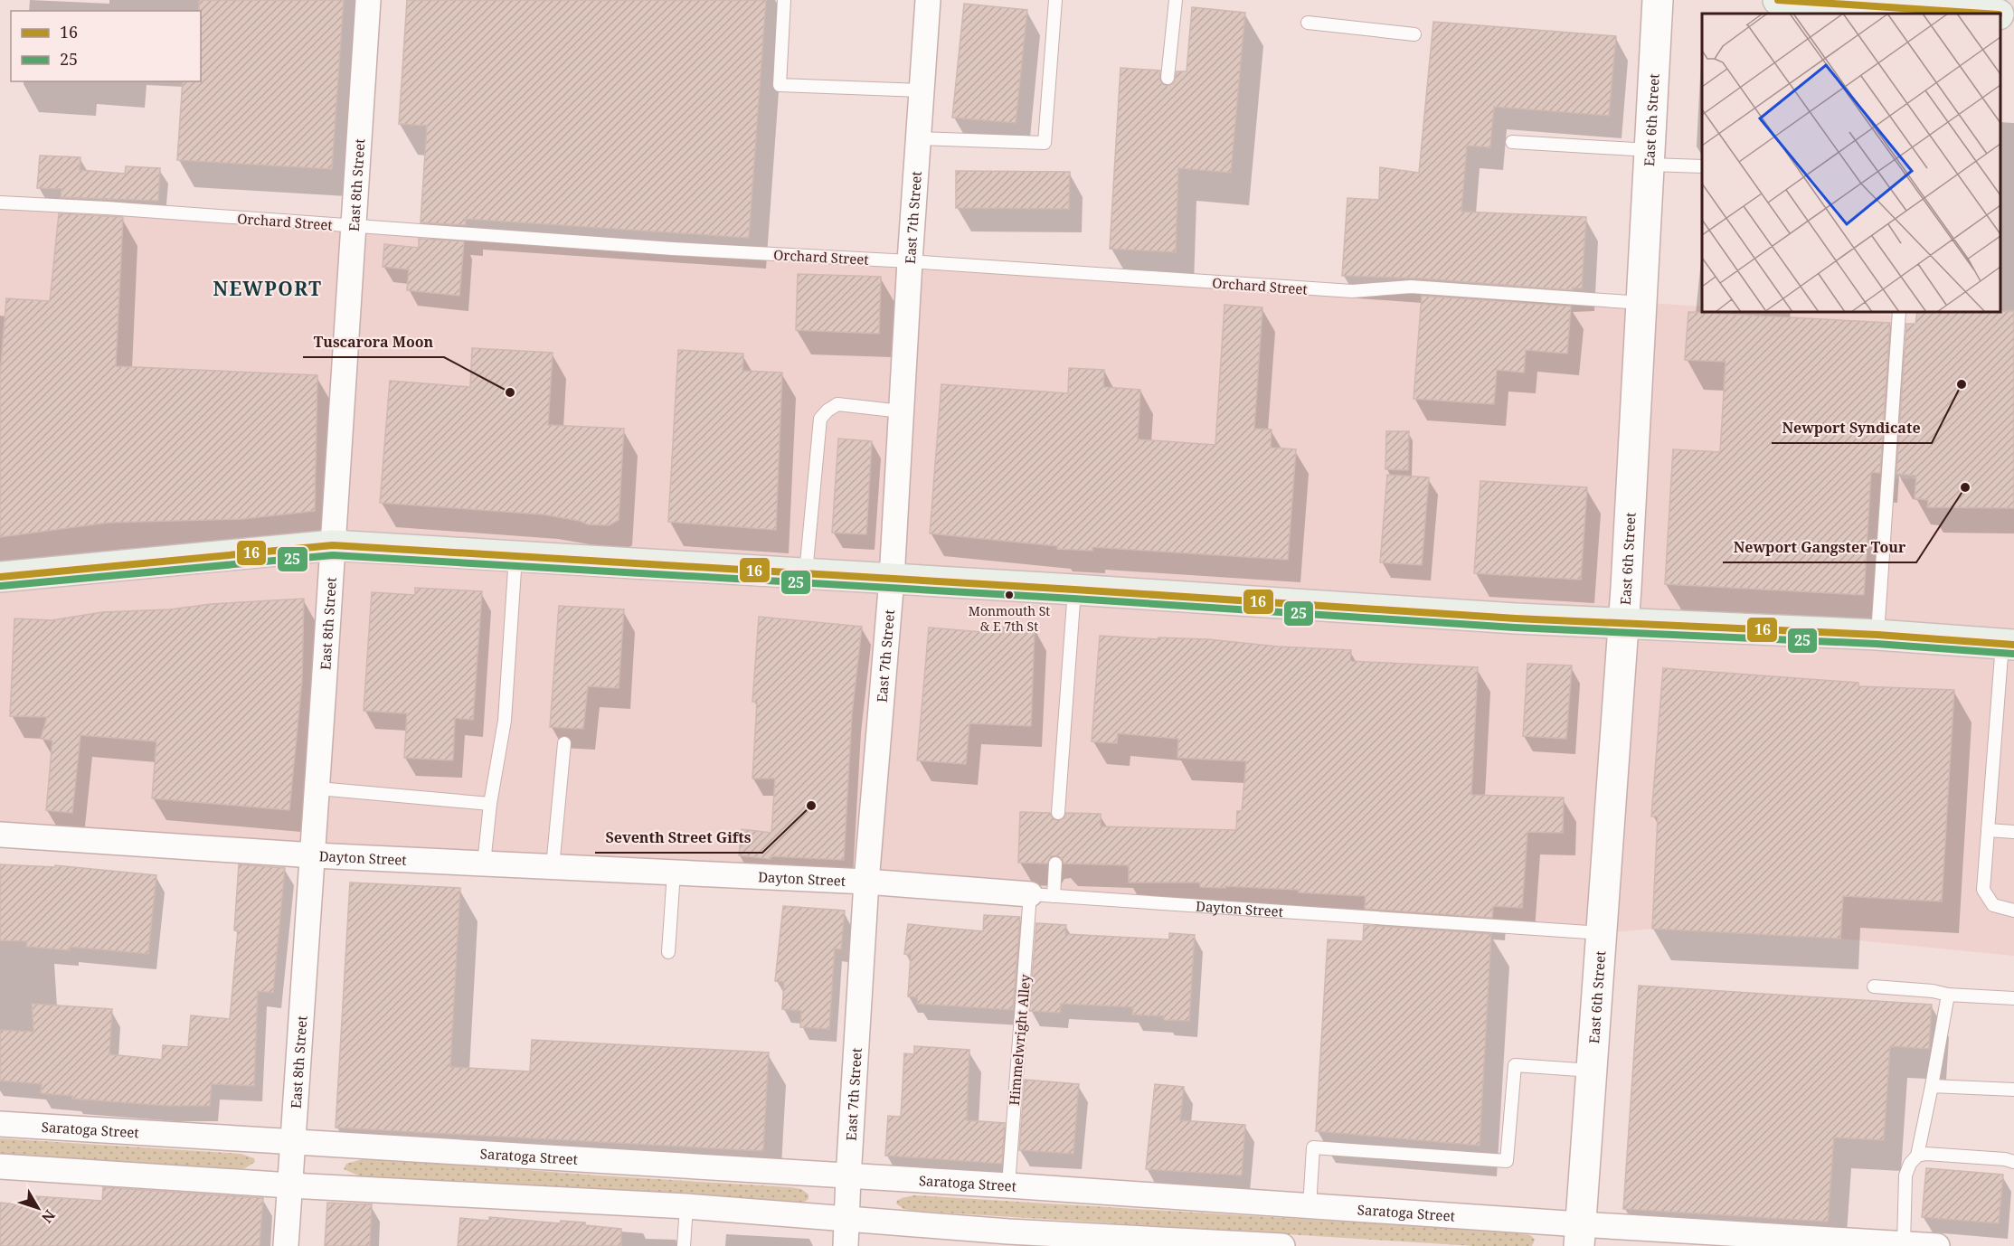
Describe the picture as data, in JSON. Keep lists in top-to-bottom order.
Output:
{
  "streets": {
    "street": [
      "East 6th Street",
      "East 8th Street",
      "East 7th Street",
      "Dayton Street",
      "Saratoga Street"
    ],
    "lane": ["Orchard Street", "Himmelwright Alley"]
  },
  "crossings": [
    ["East 6th Street", "Orchard Street"],
    ["East 6th Street", "Dayton Street"],
    ["East 6th Street", "Saratoga Street"],
    ["East 8th Street", "Orchard Street"],
    ["East 8th Street", "Dayton Street"],
    ["East 8th Street", "Saratoga Street"],
    ["East 7th Street", "Orchard Street"],
    ["East 7th Street", "Dayton Street"],
    ["East 7th Street", "Saratoga Street"],
    ["Dayton Street", "Himmelwright Alley"],
    ["Himmelwright Alley", "Saratoga Street"]
  ],
  "districts": ["NEWPORT"],
  "places": [
    "Newport Syndicate",
    "Tuscarora Moon",
    "Newport Gangster Tour",
    "Monmouth St & E 7th St",
    "Seventh Street Gifts"
  ],
  "lines": ["transit line 16", "transit line 25"],
  "legend": ["16", "25"],
  "north": "bottom right"
}
